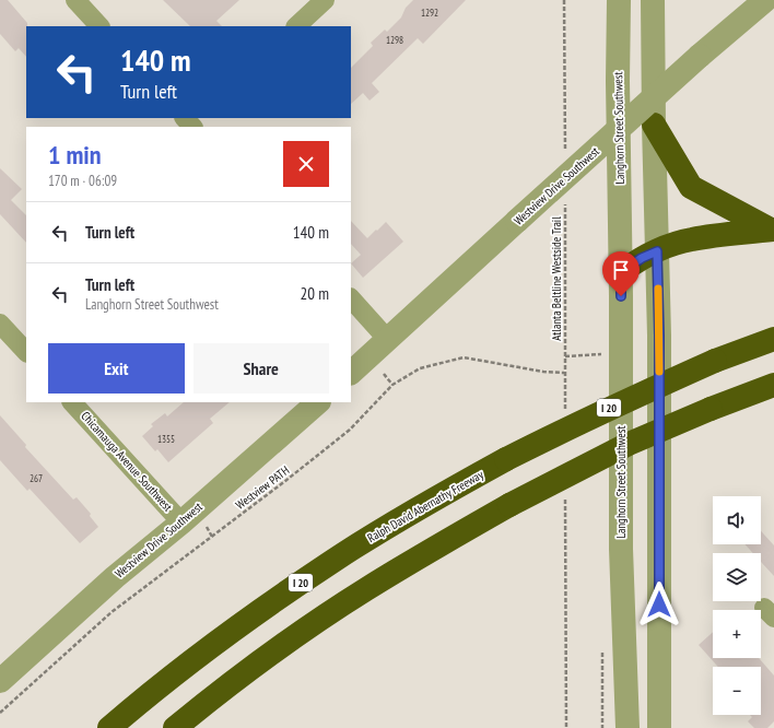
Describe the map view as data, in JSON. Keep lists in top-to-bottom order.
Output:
{
  "streets": {
    "highway": ["I 20", "Ralph David Abernathy Freeway"],
    "street": ["Langhorn Street Southwest", "Westview Drive Southwest", "Chicamauga Avenue Southwest"],
    "path": ["Atlanta Beltline Westside Trail", "Westview PATH"]
  },
  "crossings": [
    ["Westview Drive Southwest", "Chicamauga Avenue Southwest"],
    ["Atlanta Beltline Westside Trail", "Westview PATH"]
  ],
  "house_numbers": [
    "1292",
    "1298",
    "1355",
    "267"
  ],
  "page": {
    "turn": ["140 m", "Turn left"],
    "heading": ["1 min", "170 m · 06:09"],
    "list": [
      {
        "name": "Turn left",
        "value": "140 m"
      },
      {
        "name": "Turn left",
        "note": "Langhorn Street Southwest",
        "value": "20 m"
      }
    ],
    "buttons": ["Exit", "Share"],
    "map_buttons": ["+", "−"]
  }
}
